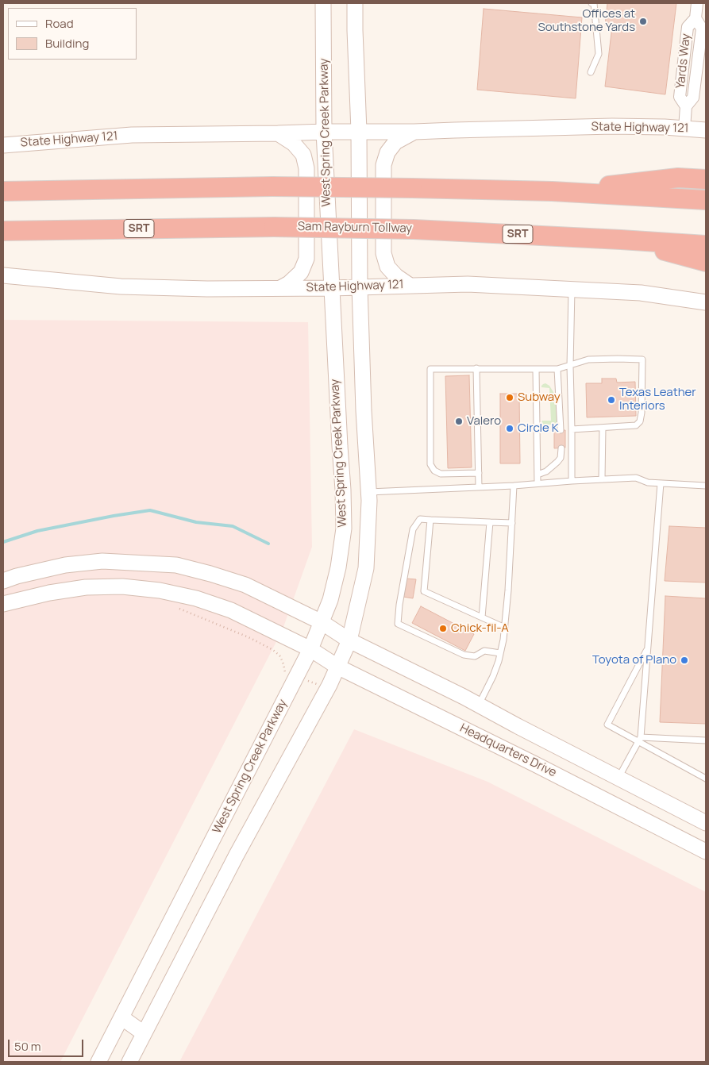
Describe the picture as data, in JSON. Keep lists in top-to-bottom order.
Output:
{
  "streets": {
    "highway": ["Sam Rayburn Tollway", "SRT"],
    "main road": ["State Highway 121", "West Spring Creek Parkway", "Headquarters Drive"],
    "street": ["Yards Way"]
  },
  "crossings": [
    ["Yards Way", "State Highway 121"],
    ["State Highway 121", "West Spring Creek Parkway"],
    ["West Spring Creek Parkway", "Headquarters Drive"]
  ],
  "places": [
    "Offices at Southstone Yards",
    "Subway",
    "Texas Leather Interiors",
    "Valero",
    "Circle K",
    "Chick-fil-A",
    "Toyota of Plano"
  ],
  "legend": ["Road", "Building"],
  "scale_bar": "50 m"
}
